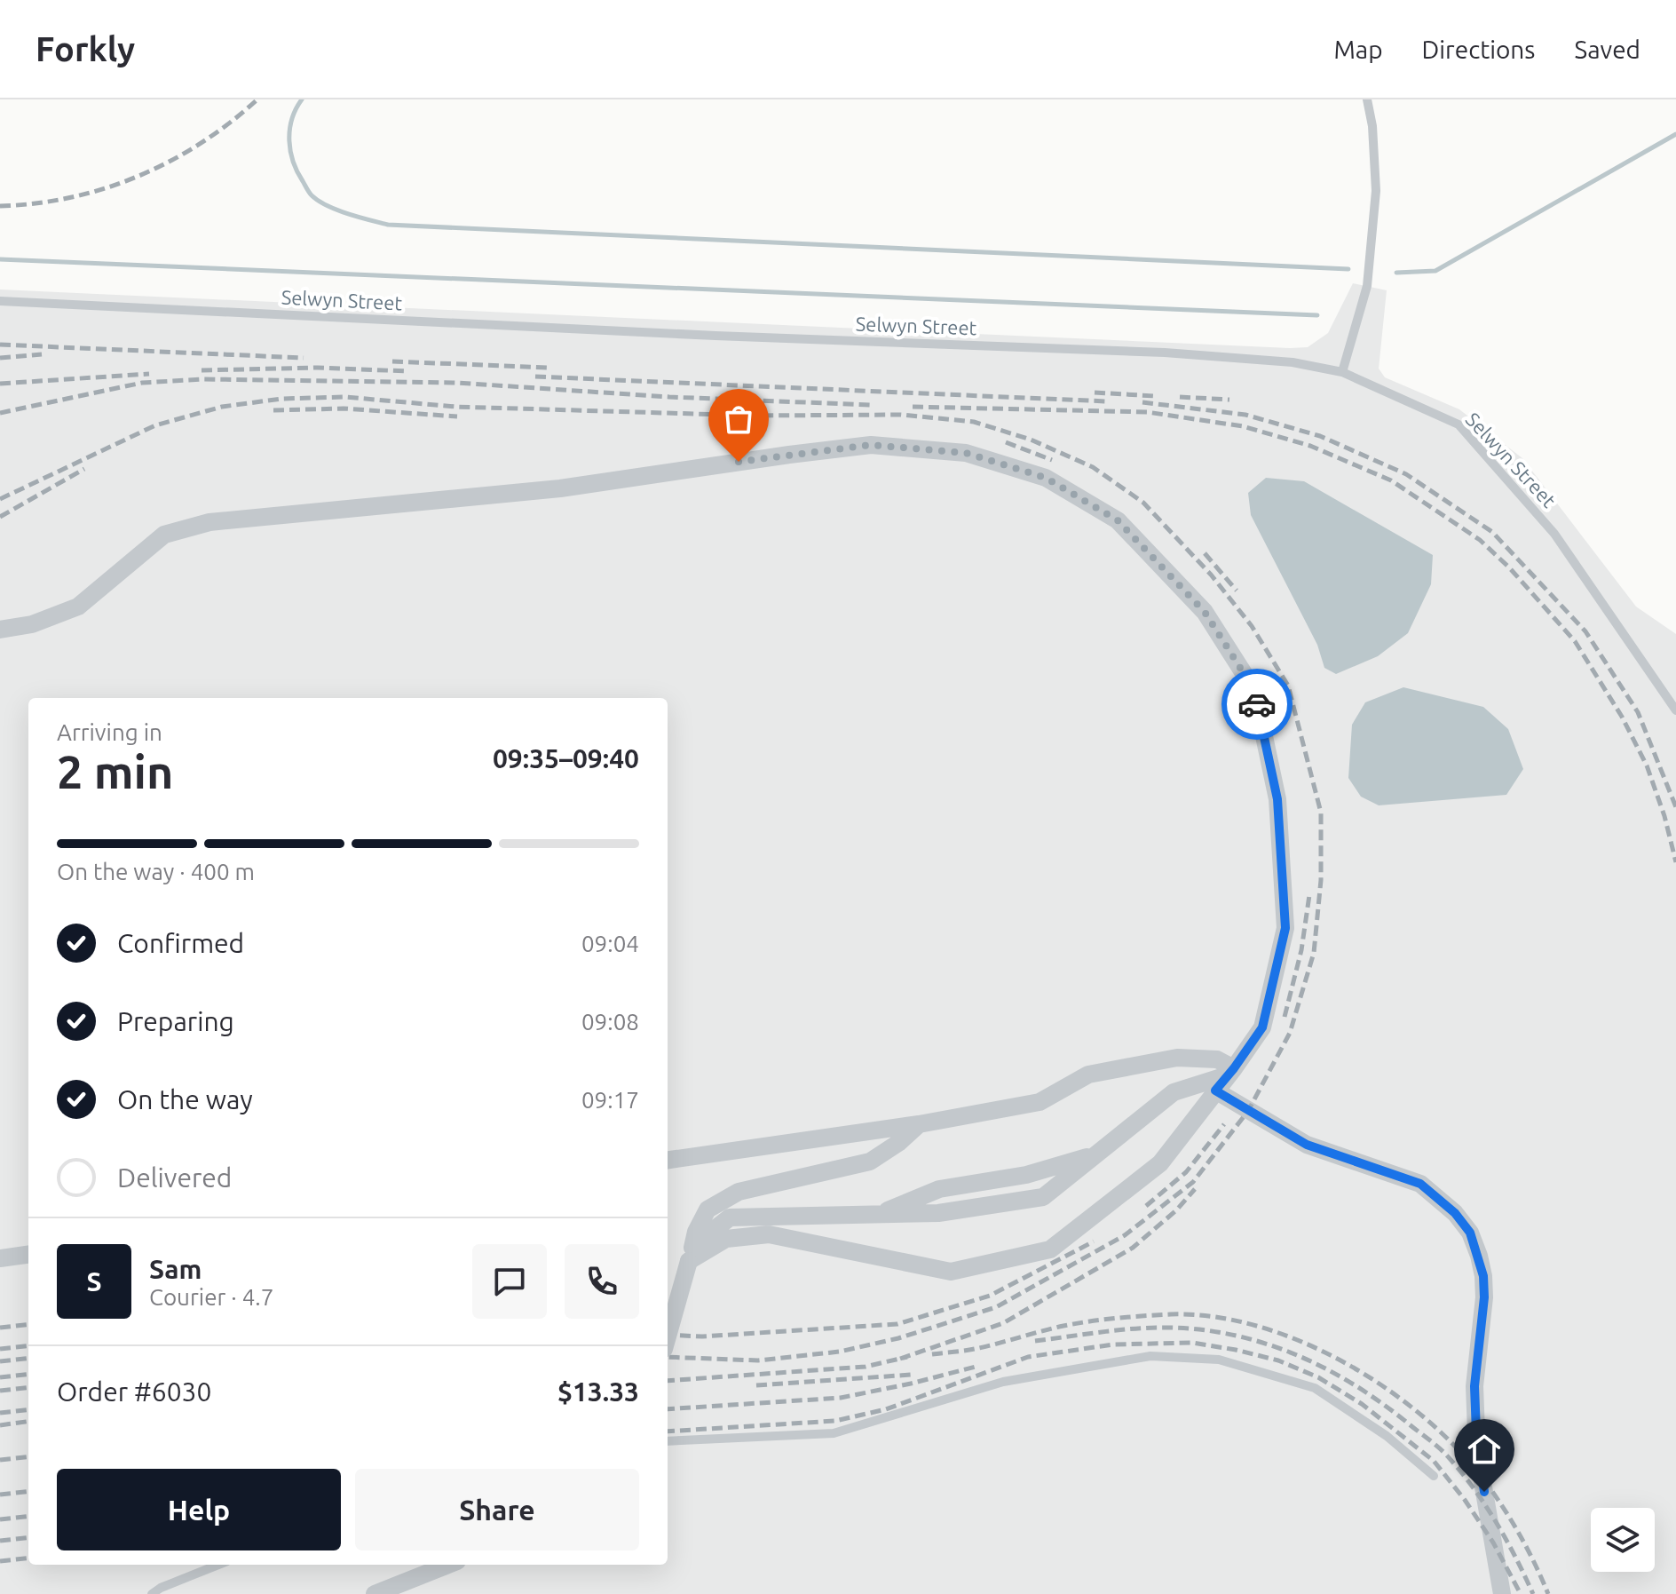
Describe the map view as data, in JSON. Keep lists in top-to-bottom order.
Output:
{
  "streets": {
    "lane": ["Selwyn Street"]
  },
  "page": {
    "header": "Forkly",
    "nav": ["Map", "Directions", "Saved"],
    "heading": ["2 min", "Arriving in", "09:35–09:40"],
    "panel": [
      "Sam",
      "Courier · 4.7",
      "Order #6030",
      "$13.33"
    ],
    "bar": "On the way · 400 m",
    "list": [
      ["Confirmed", "09:04"],
      ["Preparing", "09:08"],
      ["On the way", "09:17"],
      "Delivered"
    ],
    "round": "S",
    "buttons": ["Help", "Share"]
  }
}
